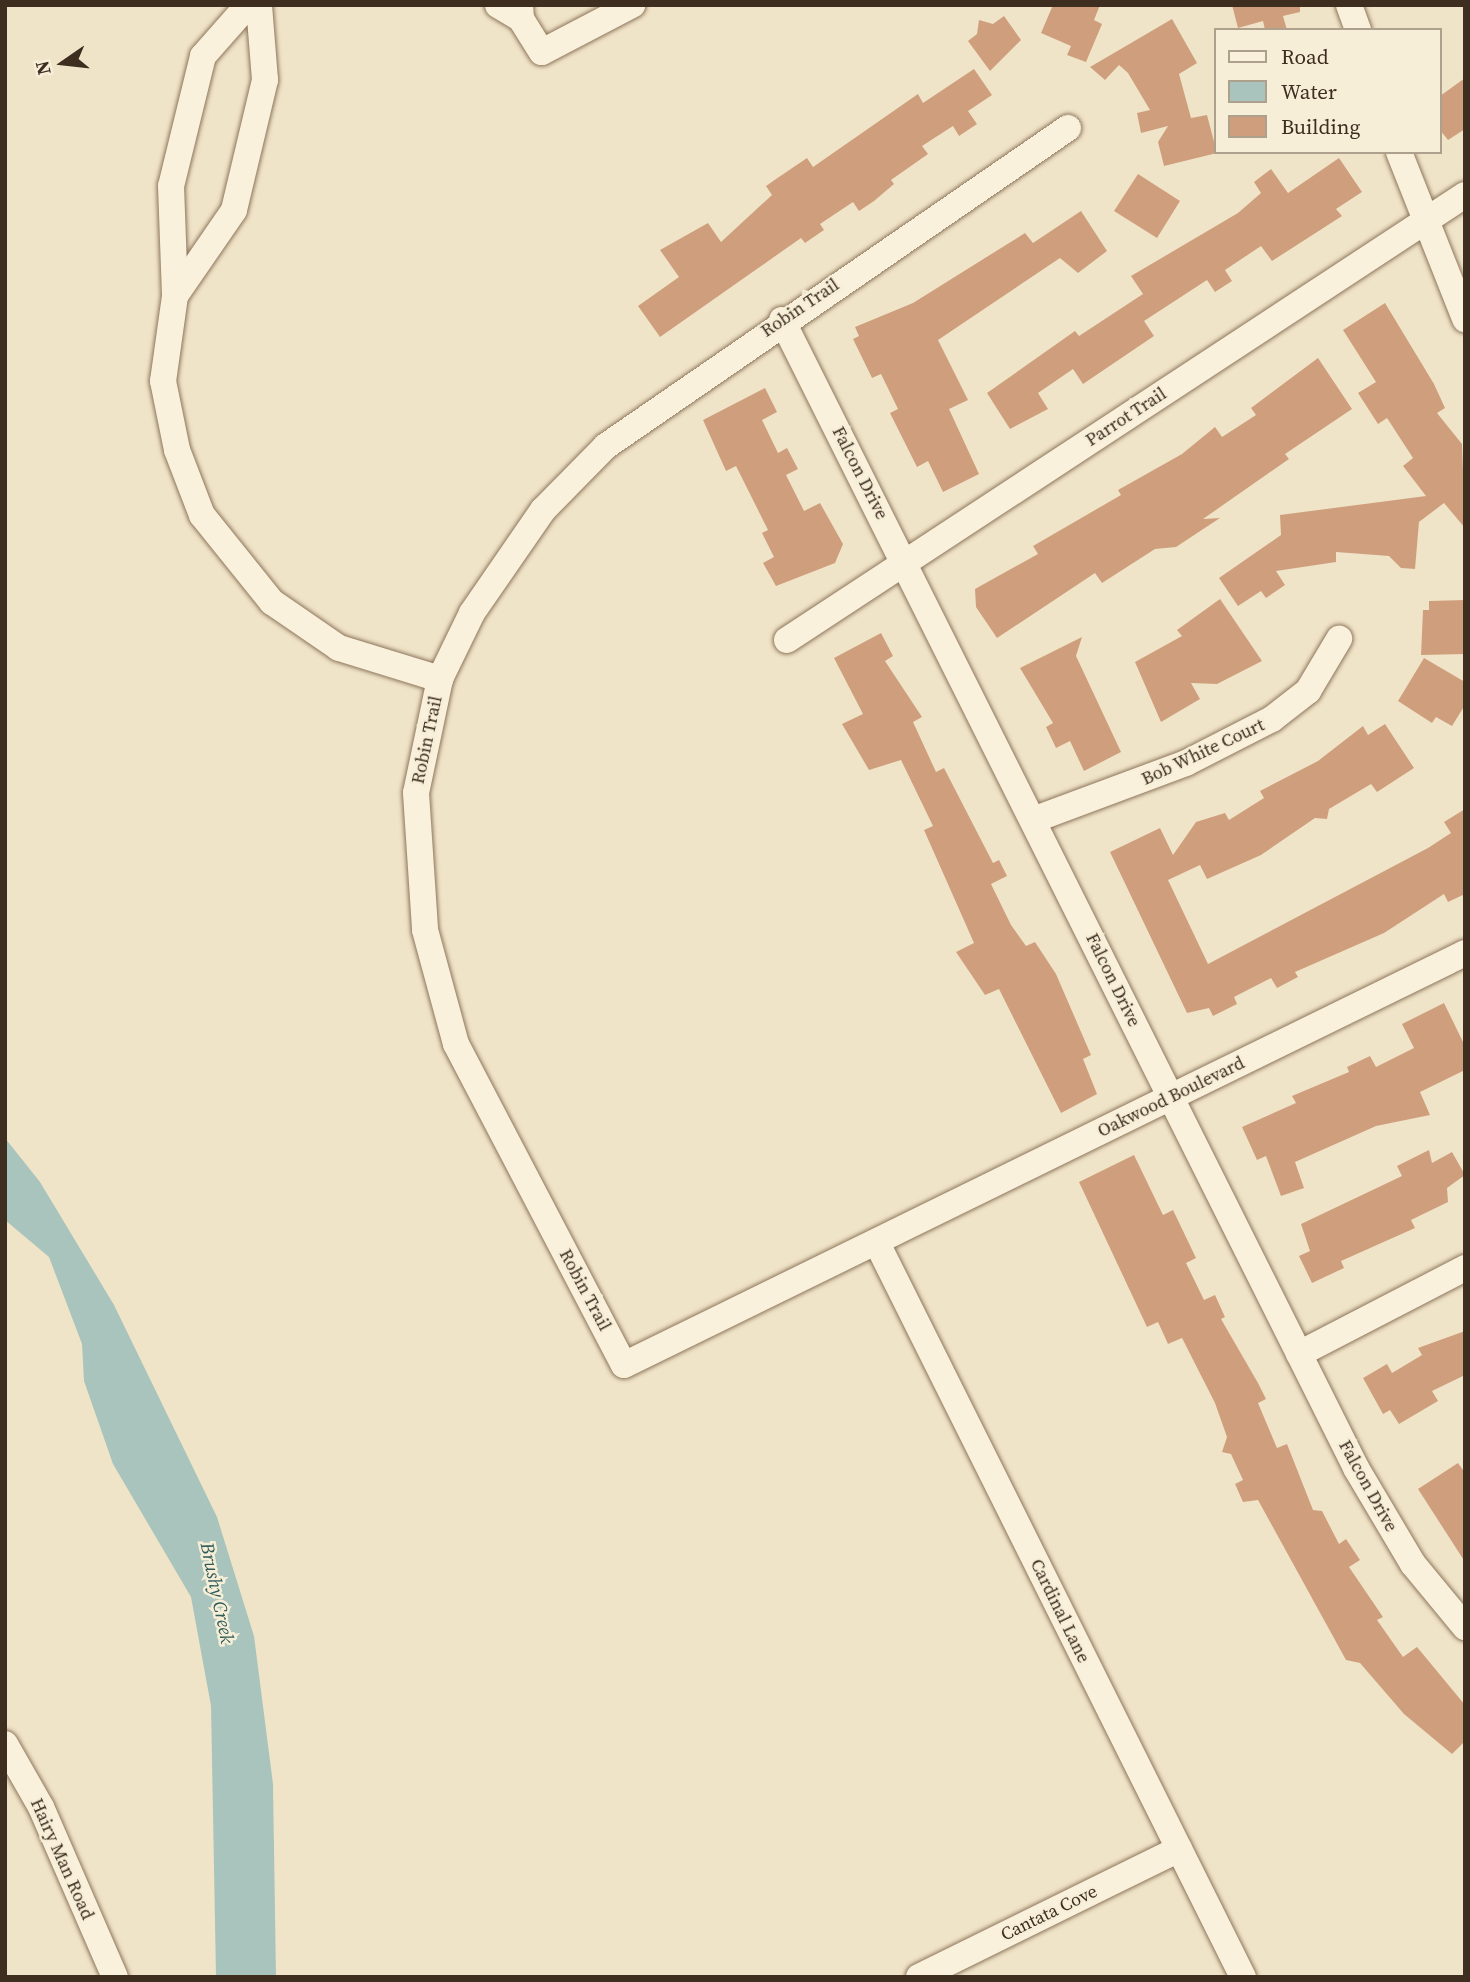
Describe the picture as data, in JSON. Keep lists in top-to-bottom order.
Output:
{
  "streets": {
    "street": [
      "Robin Trail",
      "Parrot Trail",
      "Falcon Drive",
      "Bob White Court",
      "Oakwood Boulevard",
      "Cardinal Lane",
      "Hairy Man Road",
      "Cantata Cove"
    ]
  },
  "crossings": [
    ["Robin Trail", "Falcon Drive"],
    ["Robin Trail", "Oakwood Boulevard"],
    ["Robin Trail", "Cardinal Lane"],
    ["Parrot Trail", "Falcon Drive"],
    ["Falcon Drive", "Bob White Court"],
    ["Falcon Drive", "Oakwood Boulevard"],
    ["Oakwood Boulevard", "Cardinal Lane"],
    ["Cardinal Lane", "Cantata Cove"]
  ],
  "water": ["Brushy Creek"],
  "legend": ["Road", "Water", "Building"],
  "north": "left"
}
